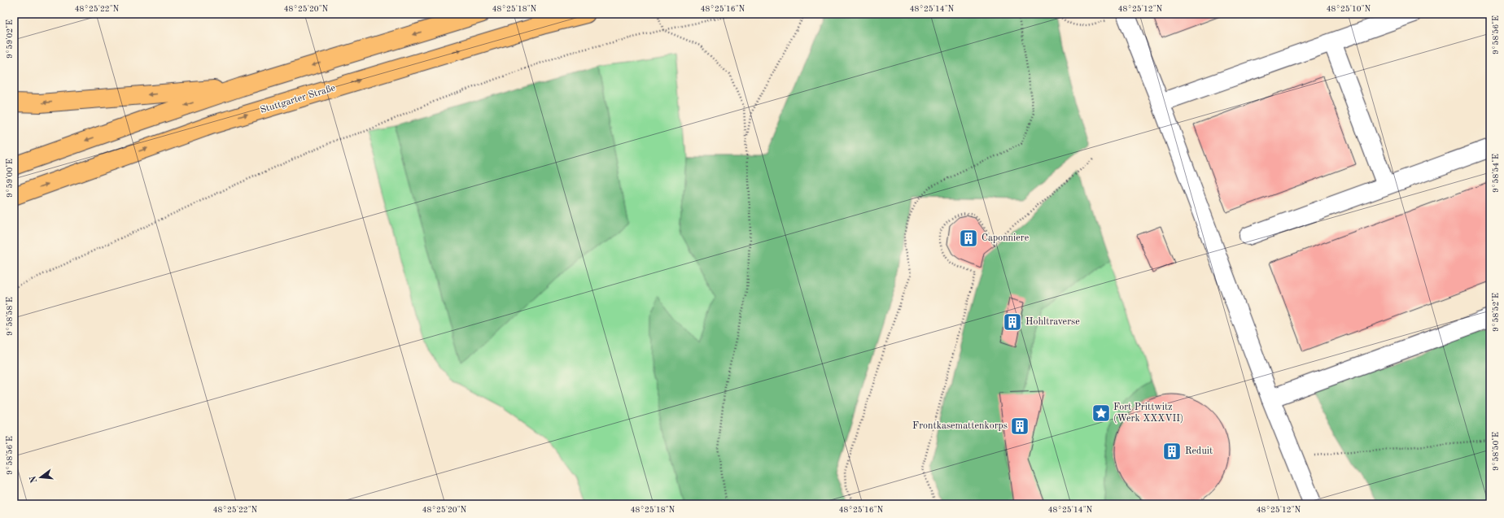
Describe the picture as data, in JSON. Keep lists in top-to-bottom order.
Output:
{
  "streets": {
    "main road": ["Stuttgarter Straße"]
  },
  "places": {
    "building": [
      "Caponniere",
      "Hohltraverse",
      "Frontkasemattenkorps",
      "Reduit"
    ],
    "place": ["Fort Prittwitz (Werk XXXVII)"]
  },
  "north": "left",
  "coordinates": [
    "48°25'22\"N",
    "48°25'20\"N",
    "48°25'18\"N",
    "48°25'16\"N",
    "48°25'14\"N",
    "48°25'12\"N",
    "48°25'10\"N",
    "9°58'56\"E",
    "9°59'02\"E",
    "9°58'54\"E",
    "9°59'00\"E",
    "9°58'52\"E",
    "9°58'58\"E",
    "9°58'50\"E"
  ]
}
